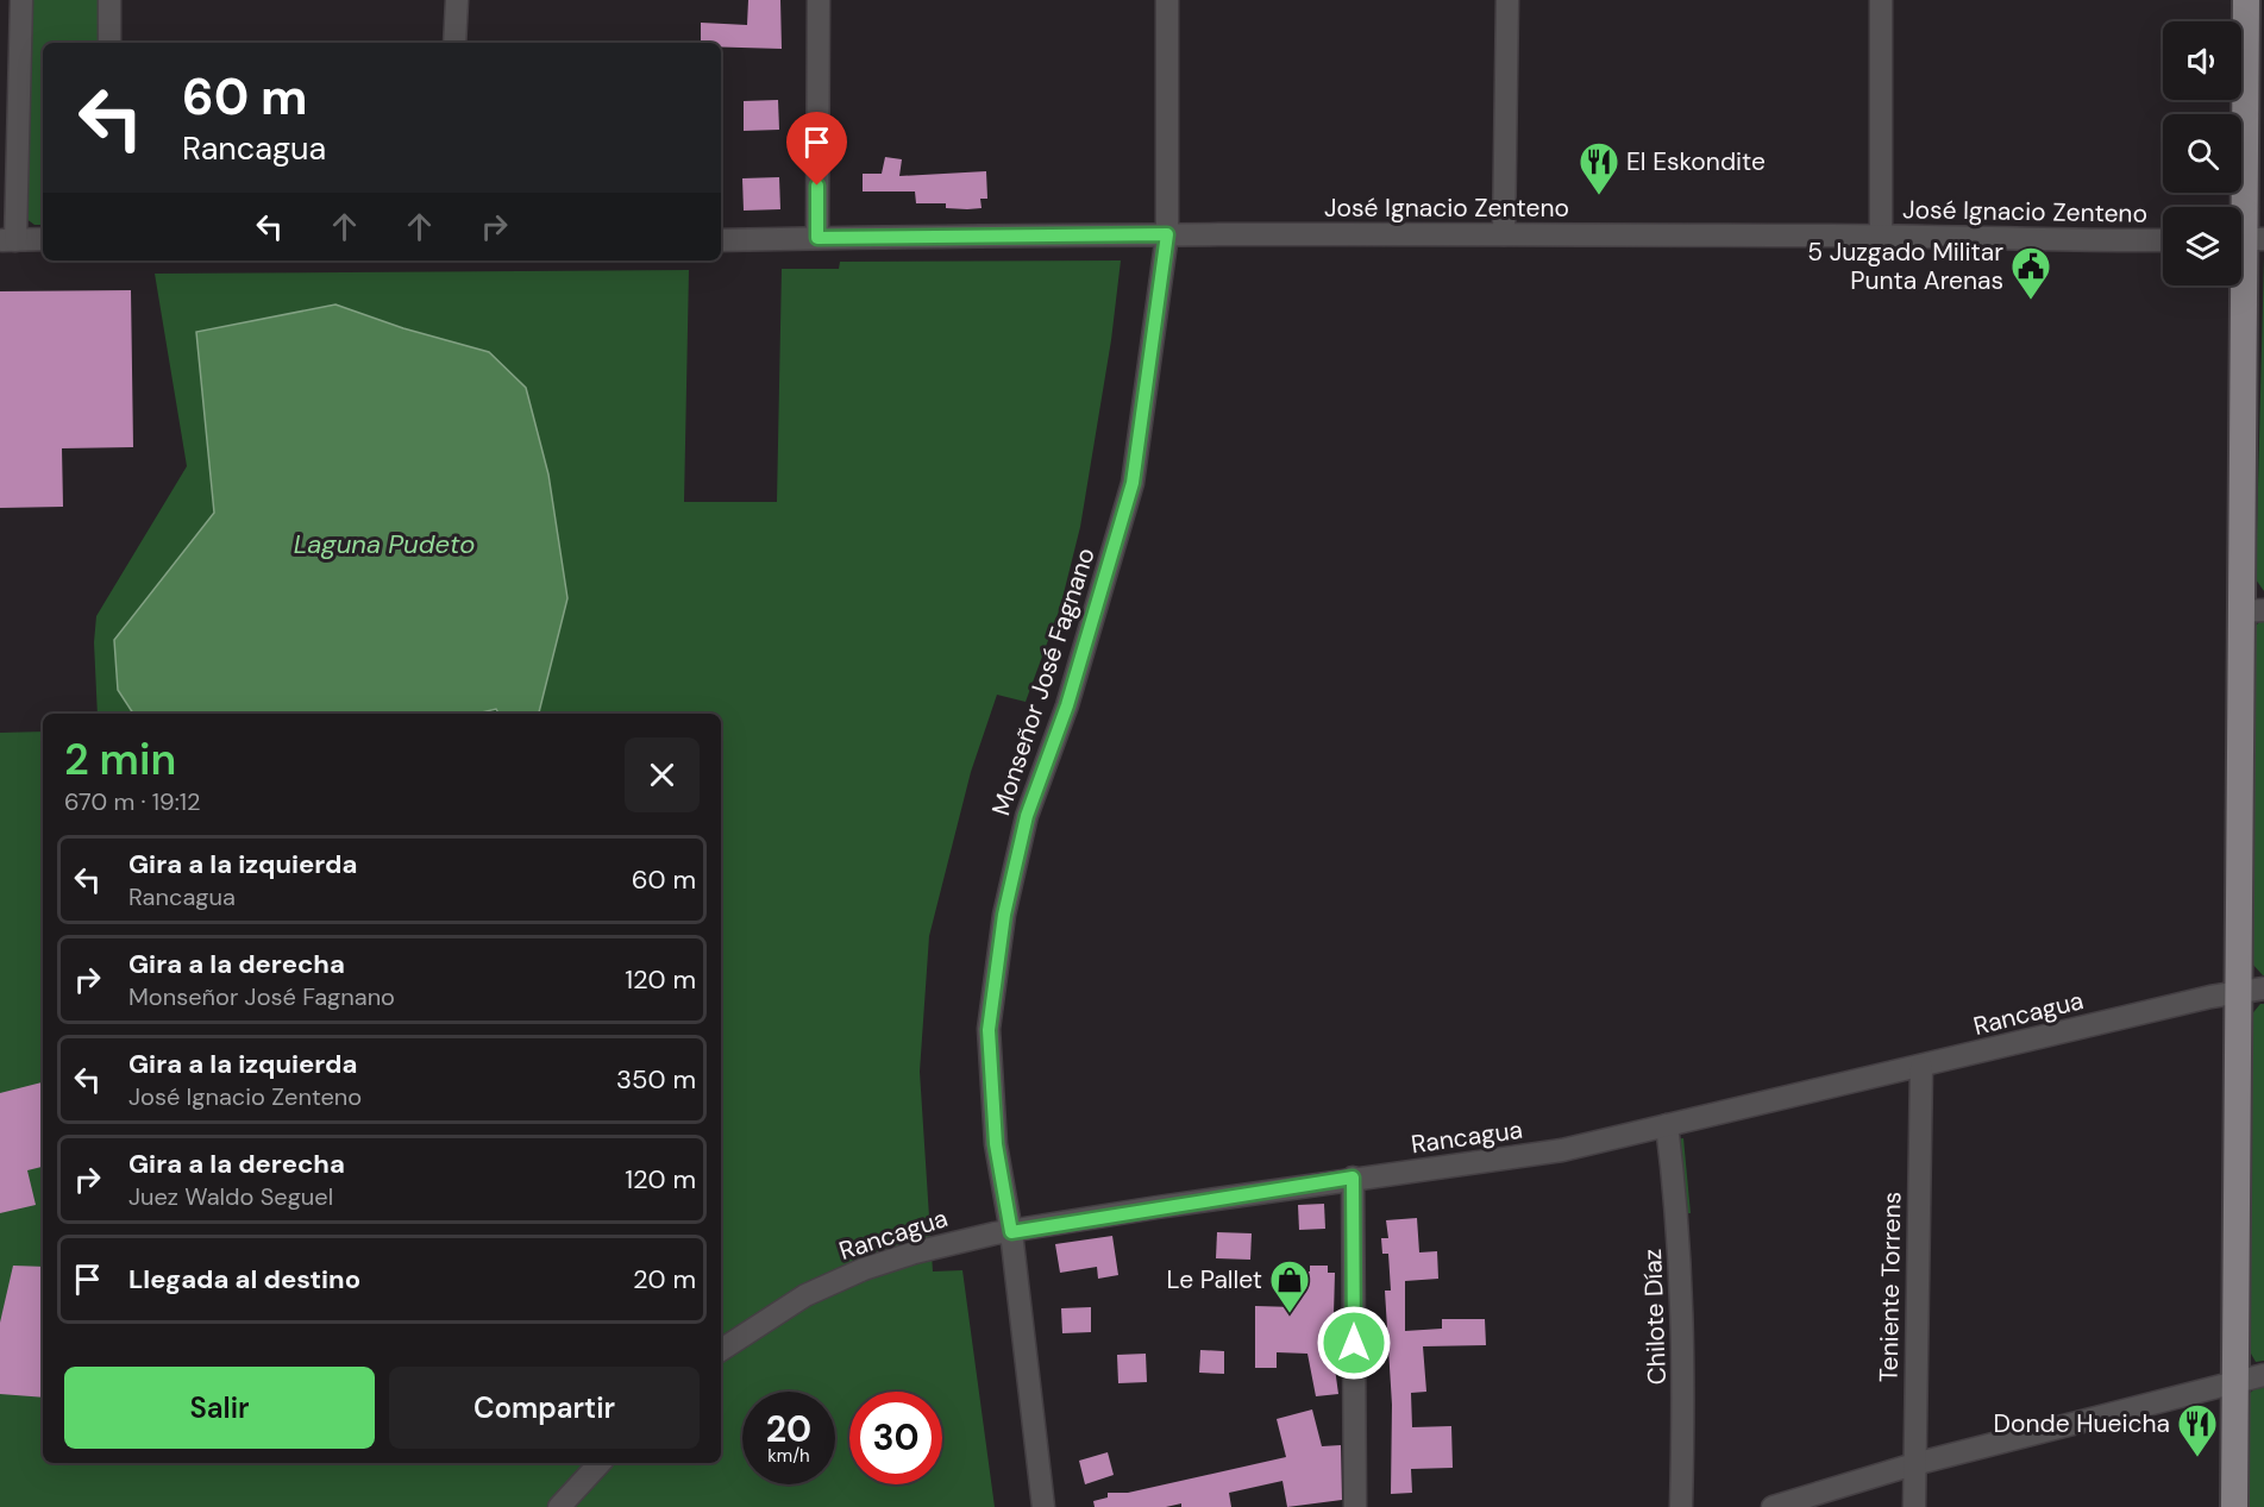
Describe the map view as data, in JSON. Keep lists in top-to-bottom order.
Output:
{
  "streets": {
    "street": [
      "José Ignacio Zenteno",
      "Monseñor José Fagnano",
      "Rancagua",
      "Teniente Torrens",
      "Chilote Díaz"
    ]
  },
  "crossings": [
    ["José Ignacio Zenteno", "Monseñor José Fagnano"],
    ["Monseñor José Fagnano", "Rancagua"],
    ["Rancagua", "Teniente Torrens"],
    ["Rancagua", "Chilote Díaz"]
  ],
  "water": ["Laguna Pudeto"],
  "places": {
    "restaurant": ["El Eskondite", "Donde Hueicha"],
    "public building": ["5 Juzgado Militar Punta Arenas"],
    "shop": ["Le Pallet"]
  },
  "page": {
    "turn": ["60 m", "Rancagua"],
    "heading": ["2 min", "670 m · 19:12"],
    "list": [
      {
        "name": "Gira a la izquierda",
        "note": "Rancagua",
        "value": "60 m"
      },
      {
        "name": "Gira a la derecha",
        "note": "Monseñor José Fagnano",
        "value": "120 m"
      },
      {
        "name": "Gira a la izquierda",
        "note": "José Ignacio Zenteno",
        "value": "350 m"
      },
      {
        "name": "Gira a la derecha",
        "note": "Juez Waldo Seguel",
        "value": "120 m"
      },
      {
        "name": "Llegada al destino",
        "value": "20 m"
      }
    ],
    "buttons": ["Salir", "Compartir"],
    "speed": "20 km/h",
    "limit": "30"
  }
}
